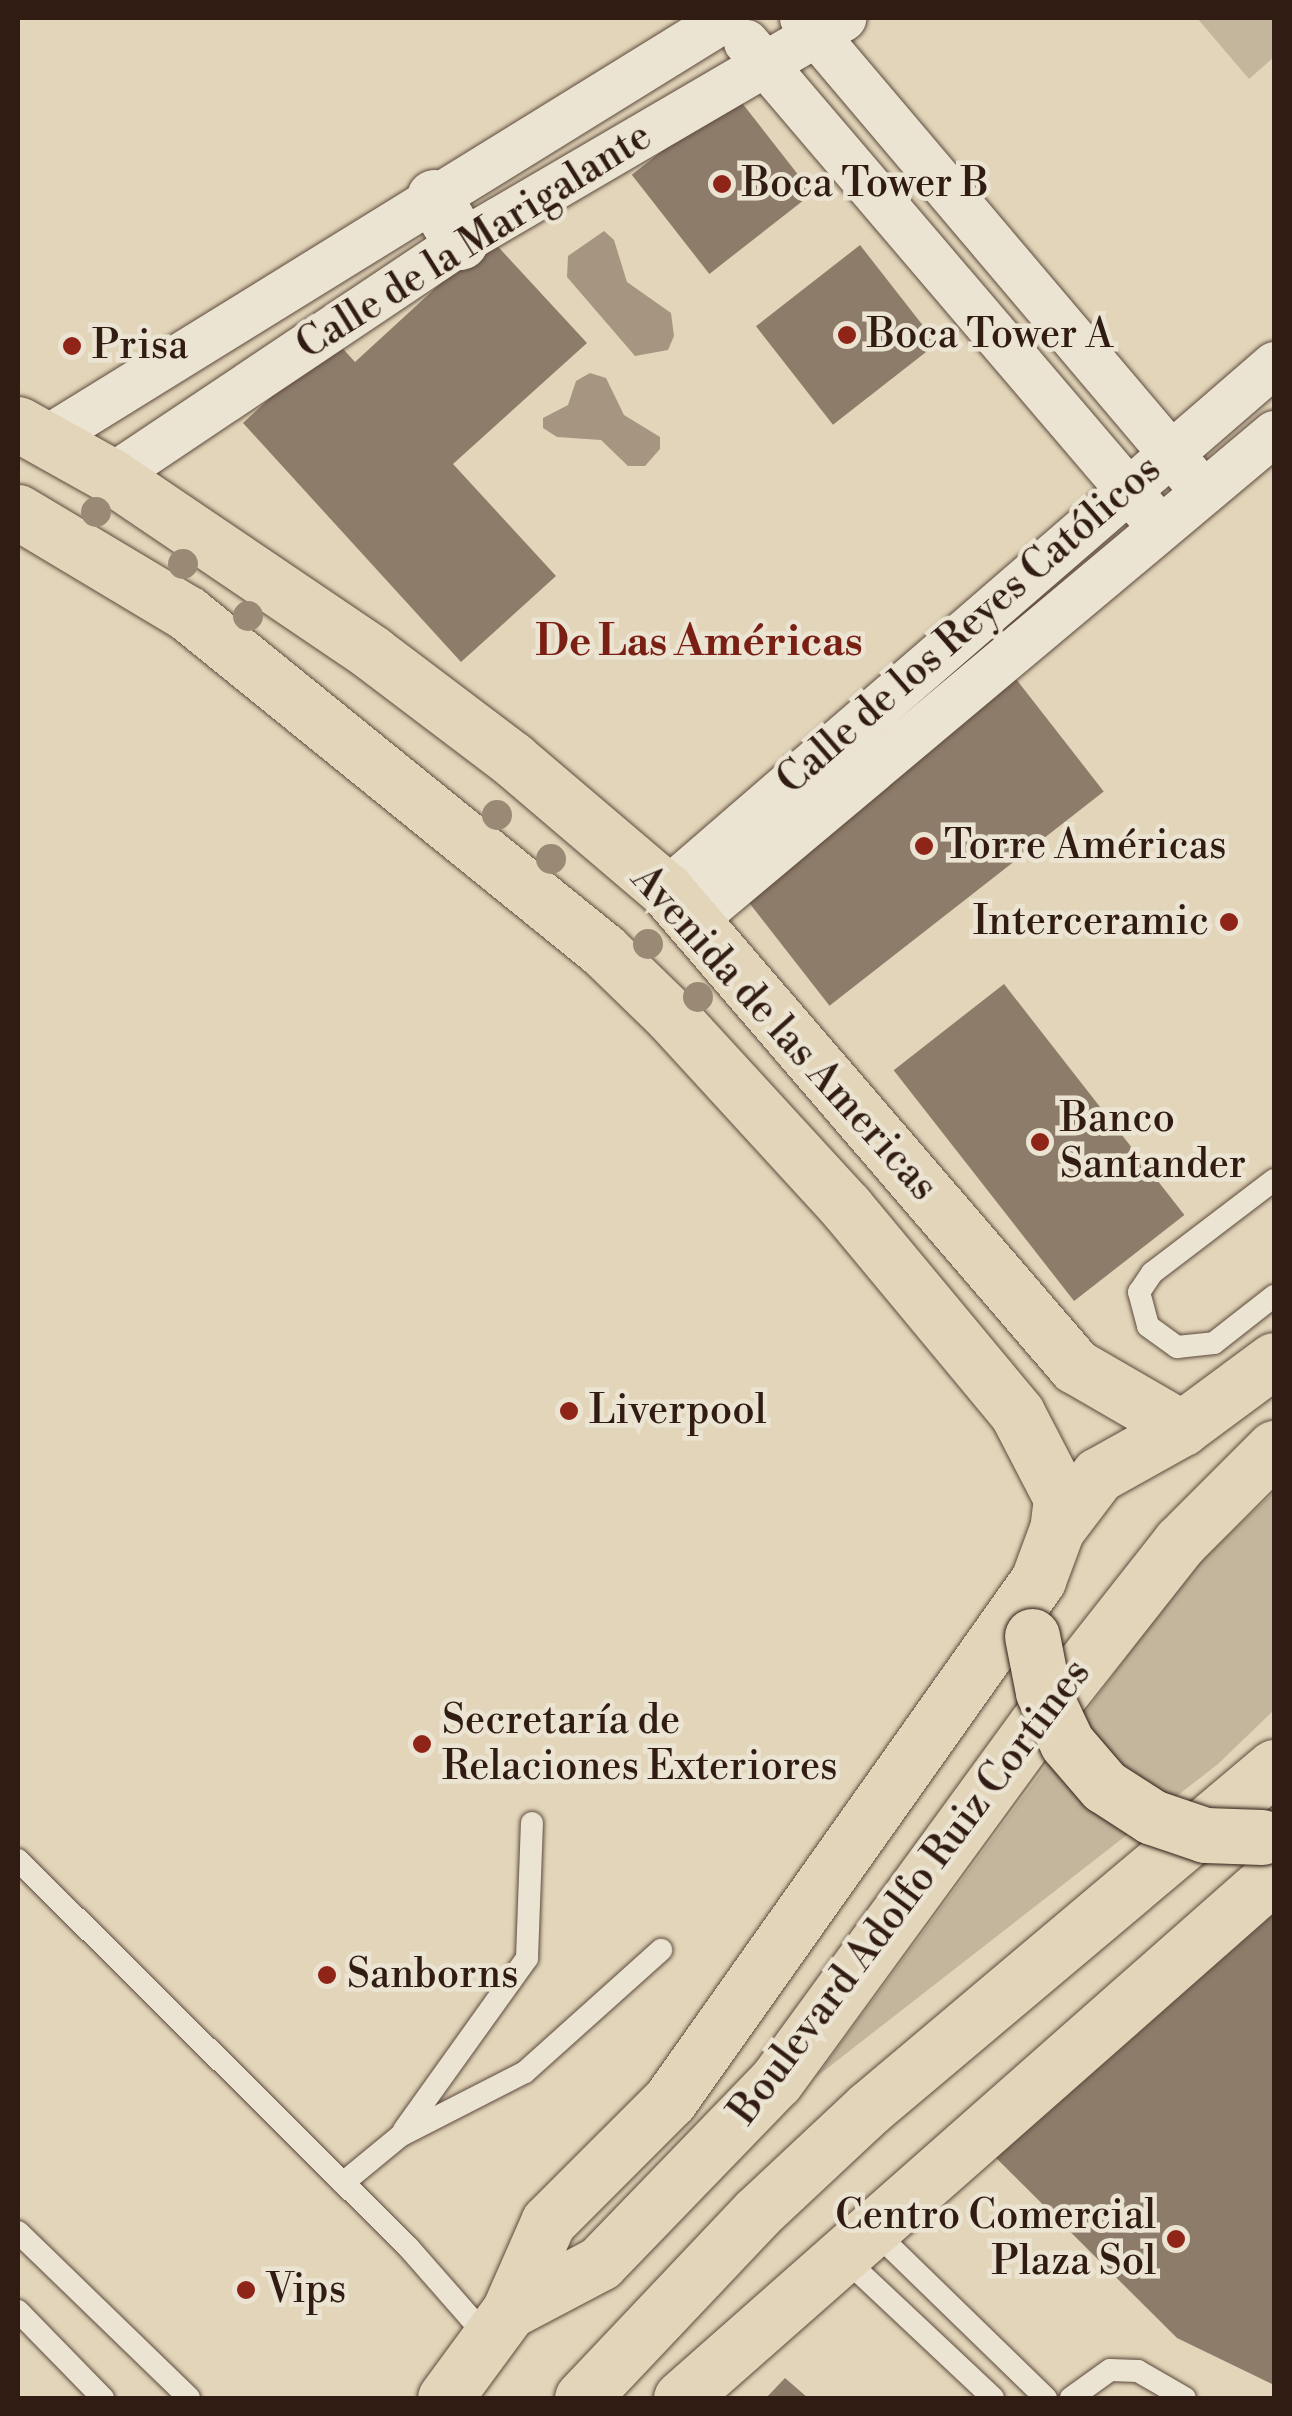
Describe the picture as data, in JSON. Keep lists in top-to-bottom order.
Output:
{
  "streets": {
    "main road": ["Avenida de las Americas", "Boulevard Adolfo Ruiz Cortines"],
    "street": ["Calle de la Marigalante", "Calle de los Reyes Católicos"]
  },
  "crossings": [
    ["Calle de la Marigalante", "Avenida de las Americas"],
    ["Calle de los Reyes Católicos", "Avenida de las Americas"]
  ],
  "districts": ["De Las Américas"],
  "places": [
    "Boca Tower B",
    "Boca Tower A",
    "Prisa",
    "Torre Américas",
    "Interceramic",
    "Banco Santander",
    "Liverpool",
    "Secretaría de Relaciones Exteriores",
    "Sanborns",
    "Centro Comercial Plaza Sol",
    "Vips"
  ]
}
